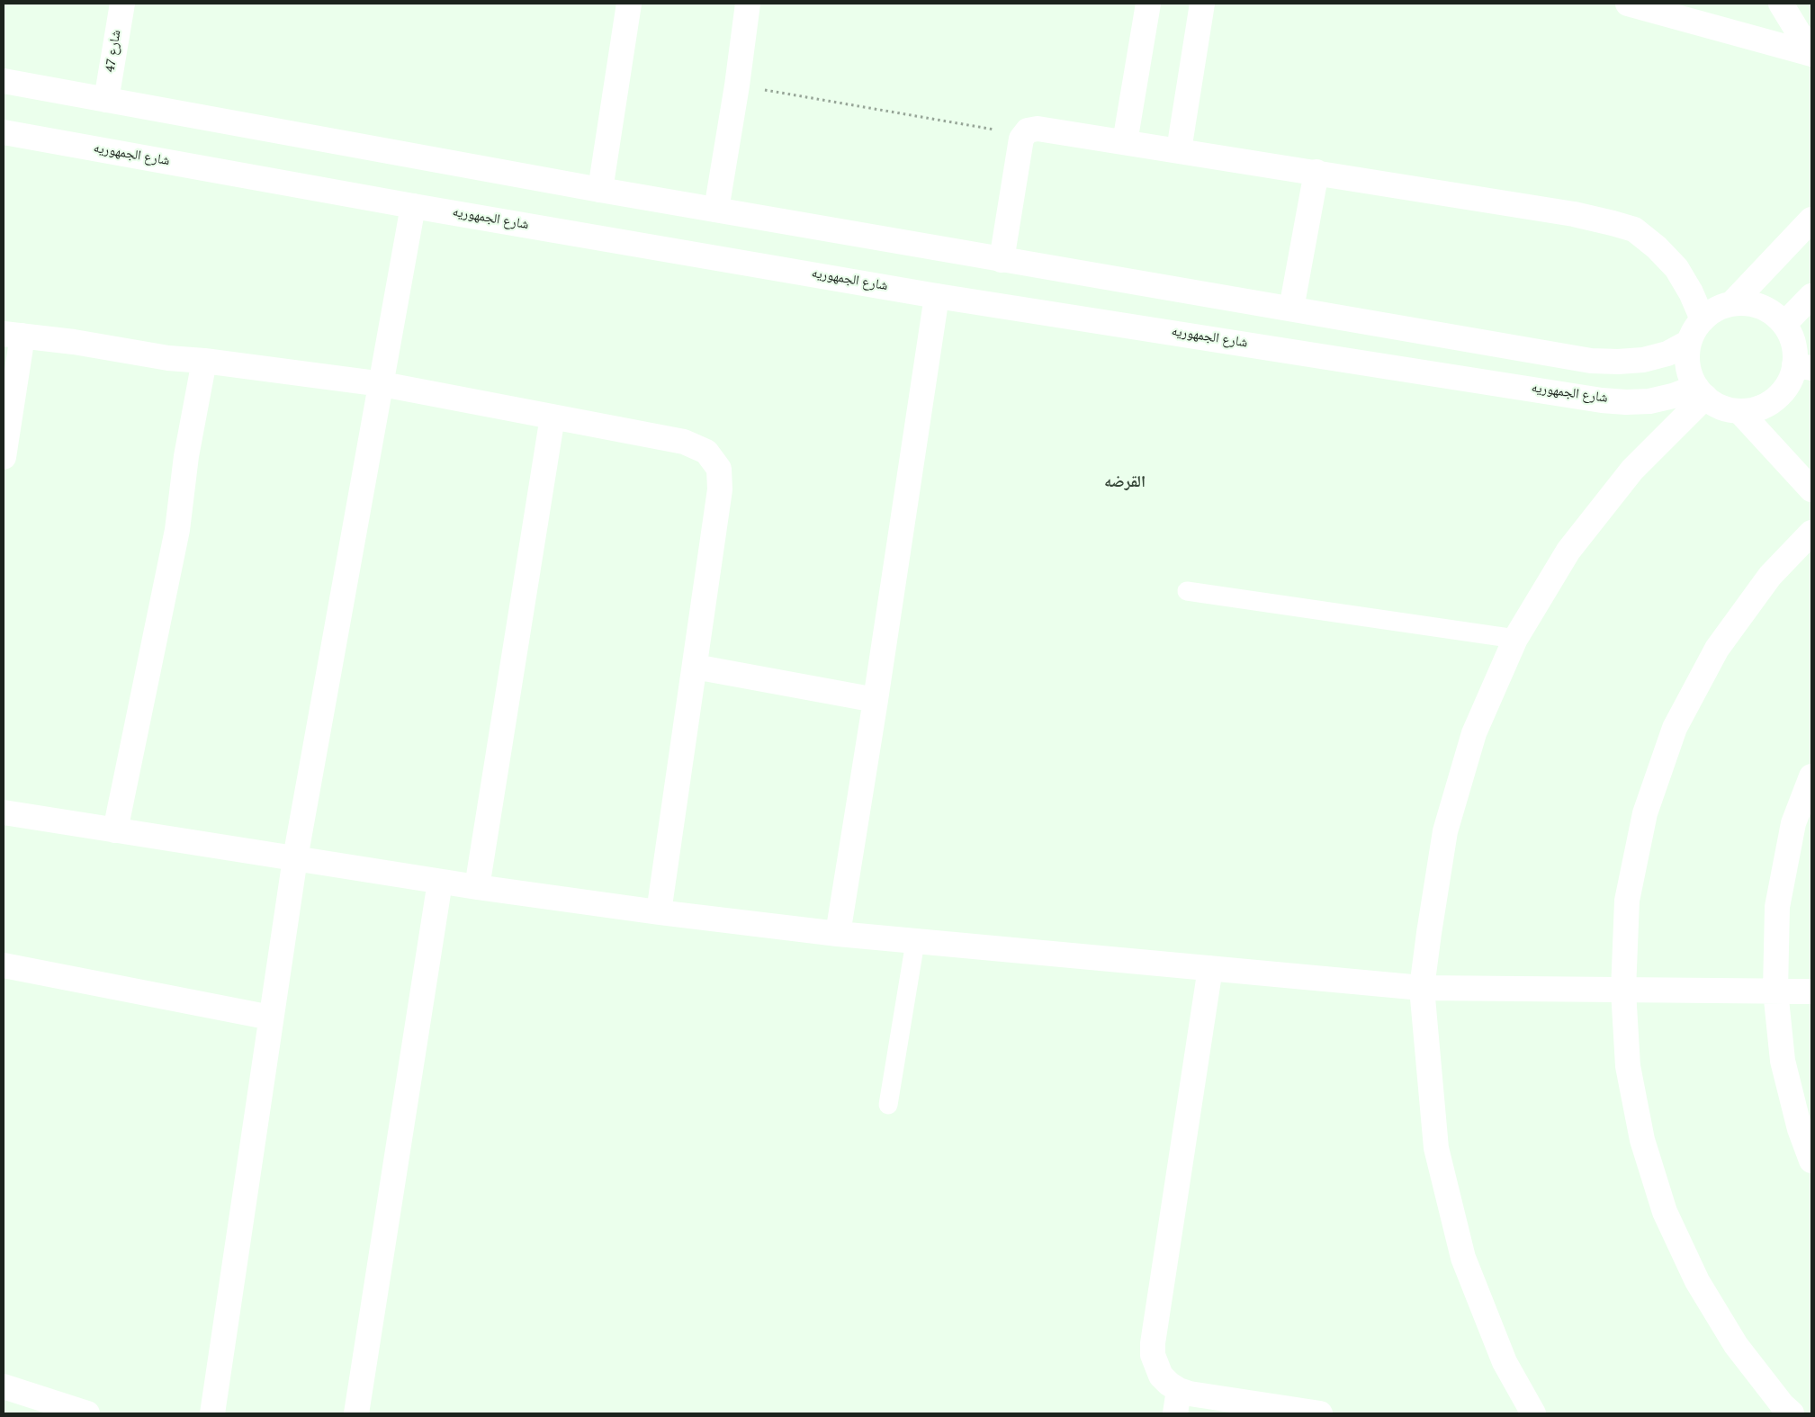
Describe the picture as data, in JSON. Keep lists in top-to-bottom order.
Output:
{
  "streets": {
    "street": ["شارع 47", "شارع الجمهوريه"]
  },
  "districts": ["القرضه"]
}
